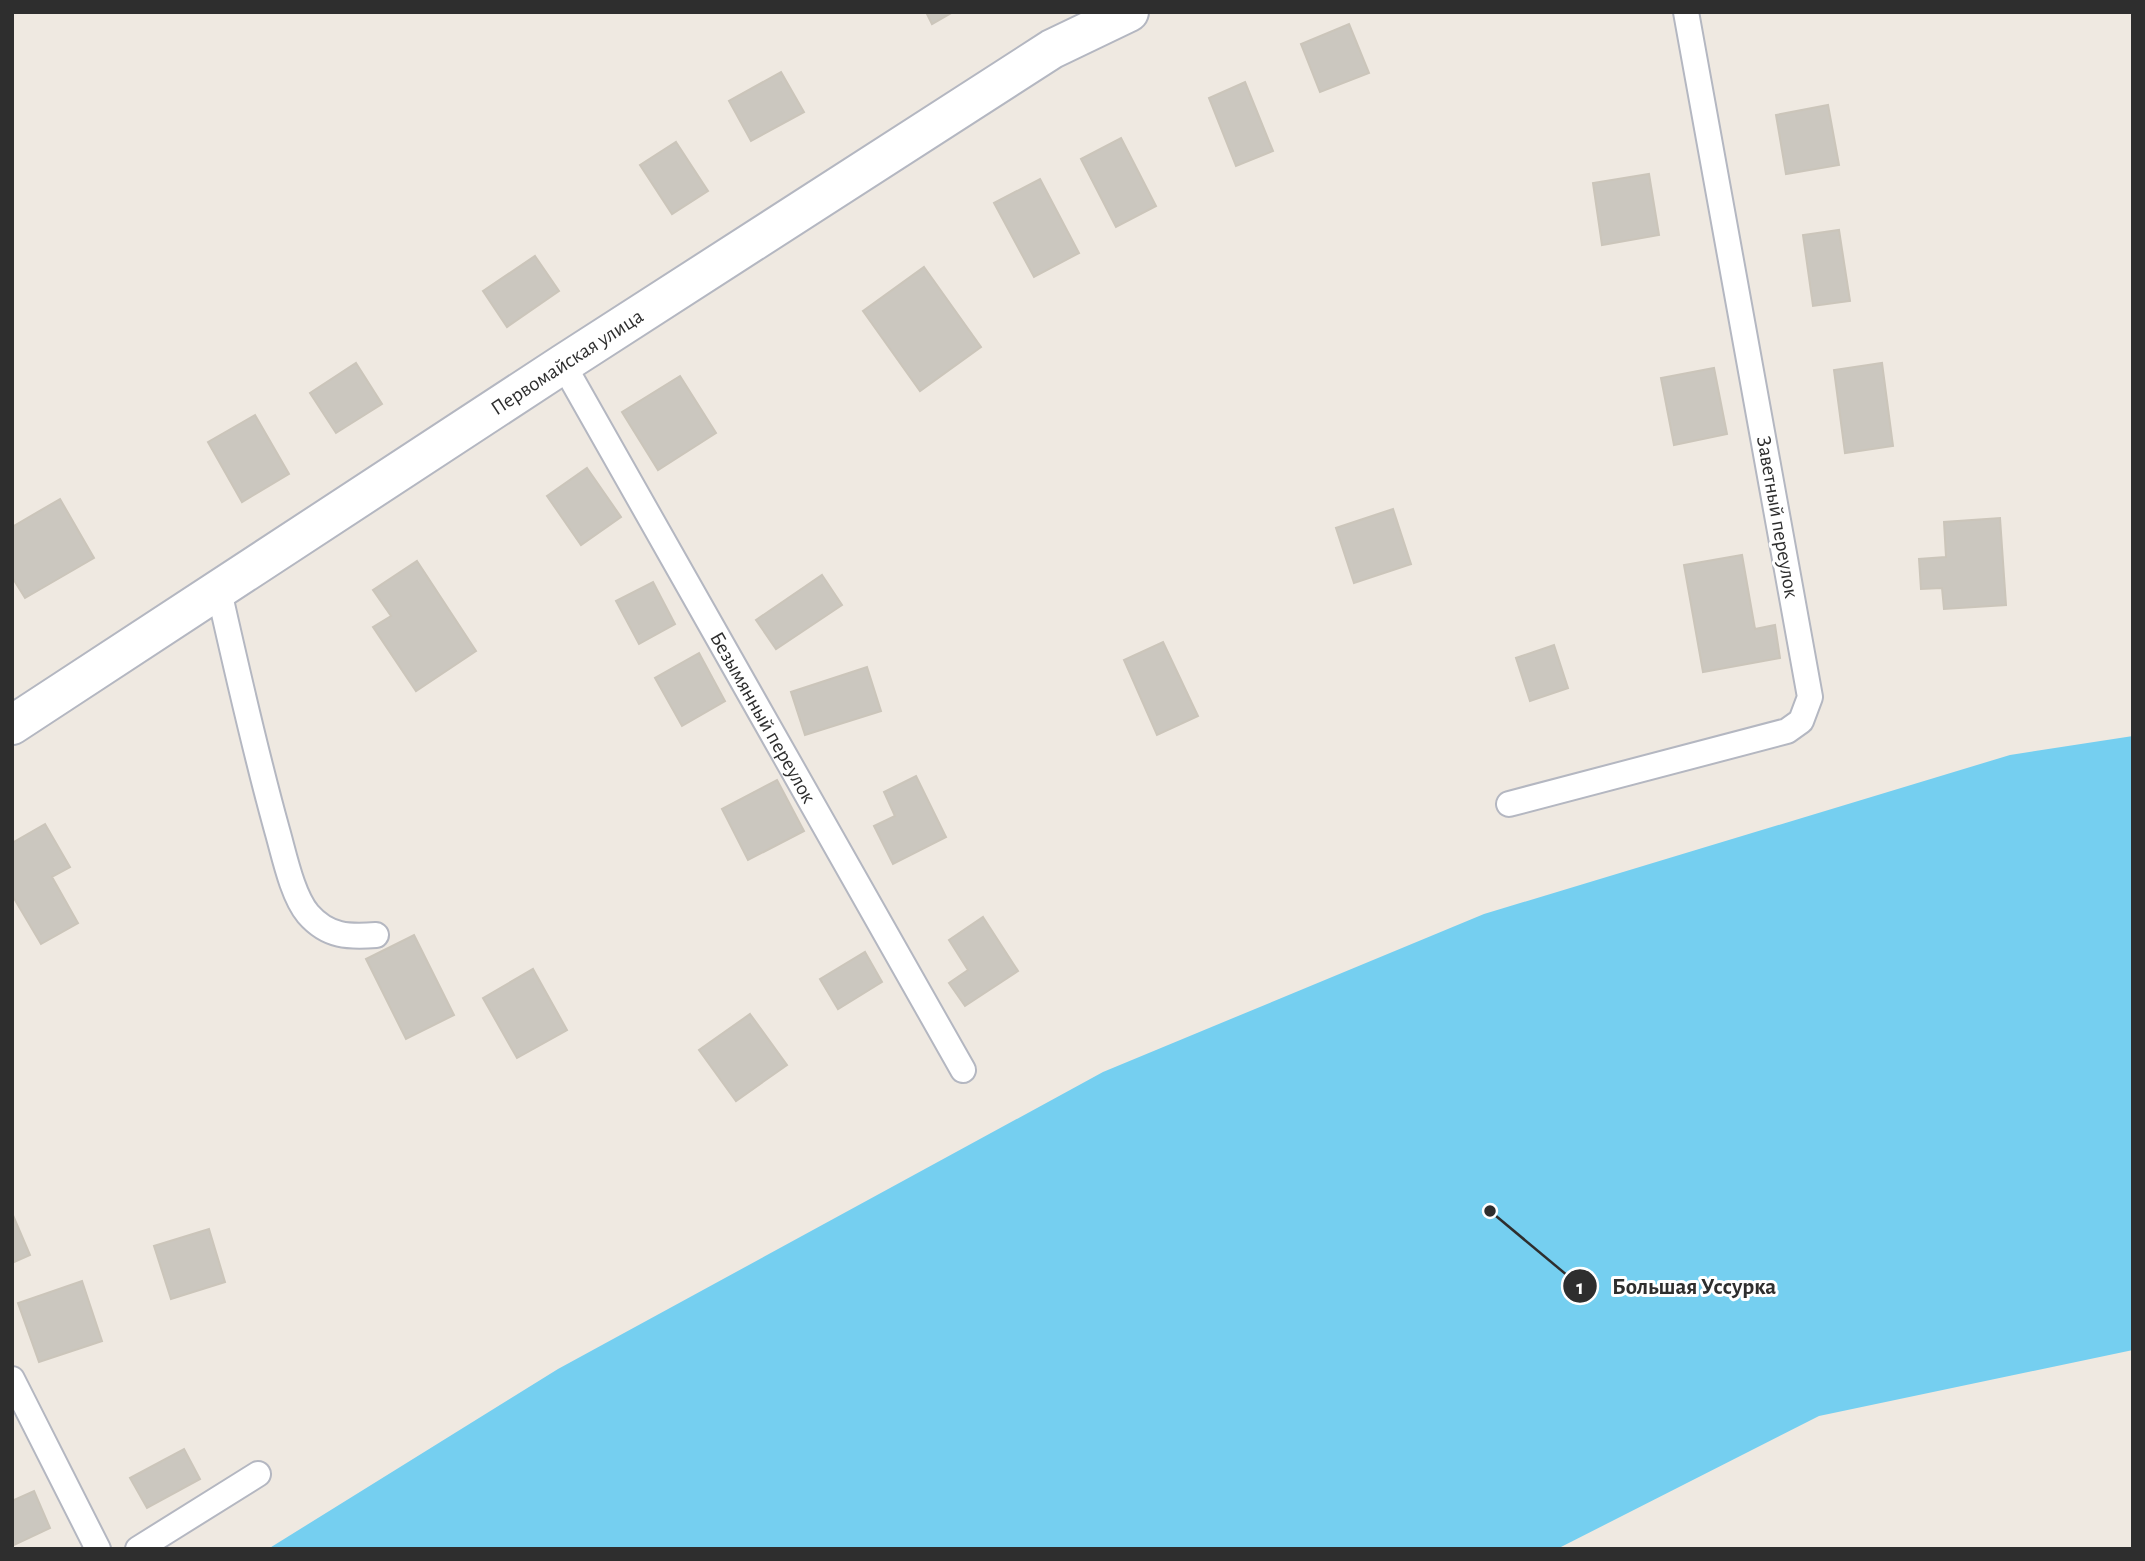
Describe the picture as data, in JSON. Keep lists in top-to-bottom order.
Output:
{
  "streets": {
    "main road": ["Первомайская улица"],
    "lane": ["Заветный переулок", "Безымянный переулок"]
  },
  "crossings": [
    ["Первомайская улица", "Безымянный переулок"]
  ],
  "places": ["Большая Уссурка"]
}
